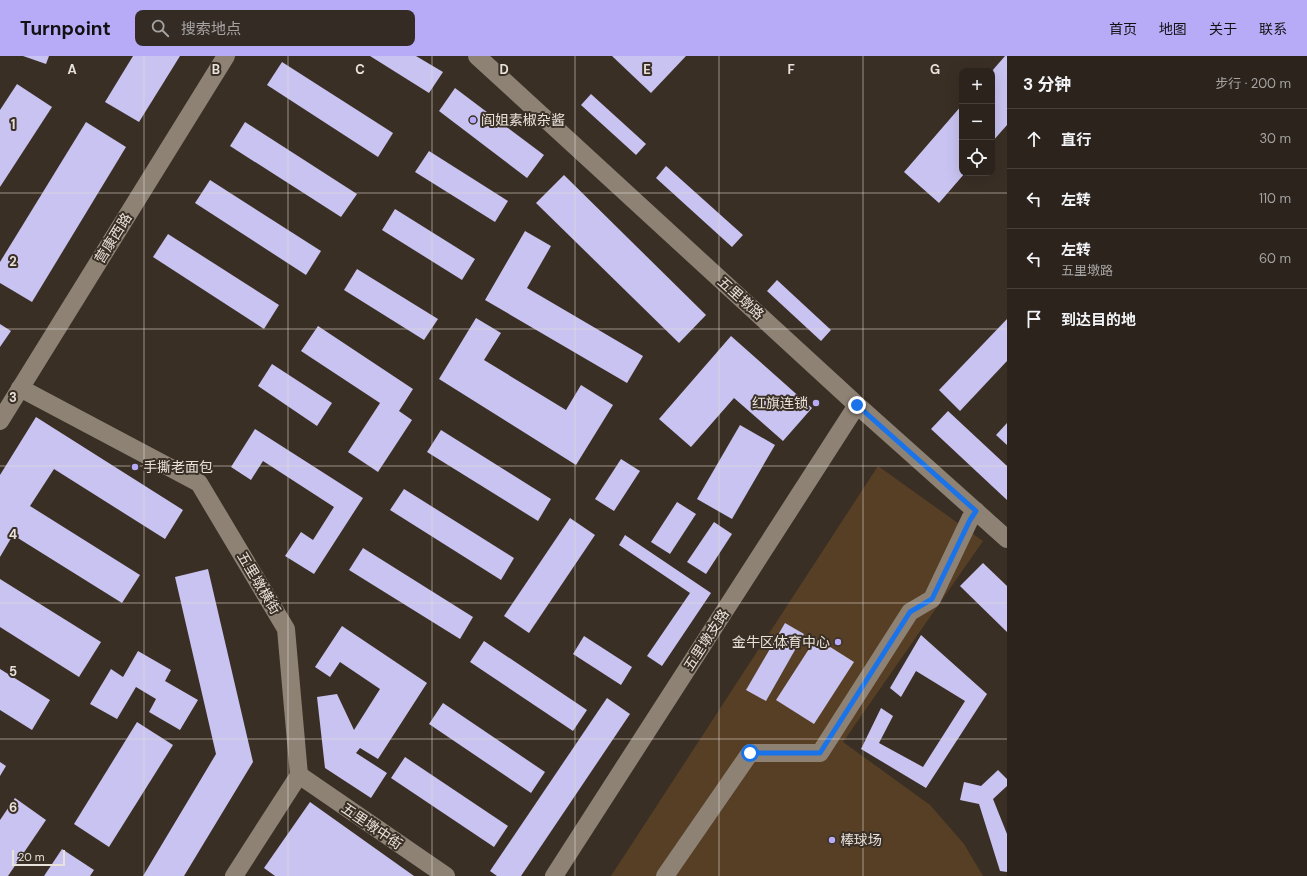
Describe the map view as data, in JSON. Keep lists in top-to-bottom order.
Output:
{
  "streets": {
    "street": [
      "营康西路",
      "五里墩路",
      "五里墩横街",
      "五里墩支路",
      "五里墩中街"
    ]
  },
  "crossings": [
    ["营康西路", "五里墩横街"],
    ["五里墩路", "五里墩支路"],
    ["五里墩横街", "五里墩中街"]
  ],
  "places": [
    "阎姐素椒杂酱",
    "红旗连锁",
    "手撕老面包",
    "金牛区体育中心",
    "棒球场"
  ],
  "scale_bar": "20 m",
  "page": {
    "header": "Turnpoint",
    "search": "搜索地点",
    "nav": [
      "首页",
      "地图",
      "关于",
      "联系"
    ],
    "heading": ["3 分钟", "步行 · 200 m"],
    "map_buttons": ["+", "−"],
    "list": [
      ["直行", "30 m"],
      ["左转", "110 m"],
      ["左转", "五里墩路", "60 m"],
      "到达目的地"
    ],
    "scale": "20 m"
  },
  "grid": {
    "columns": [
      "A",
      "B",
      "C",
      "D",
      "E",
      "F",
      "G"
    ],
    "rows": [
      "1",
      "2",
      "3",
      "4",
      "5",
      "6"
    ]
  }
}
